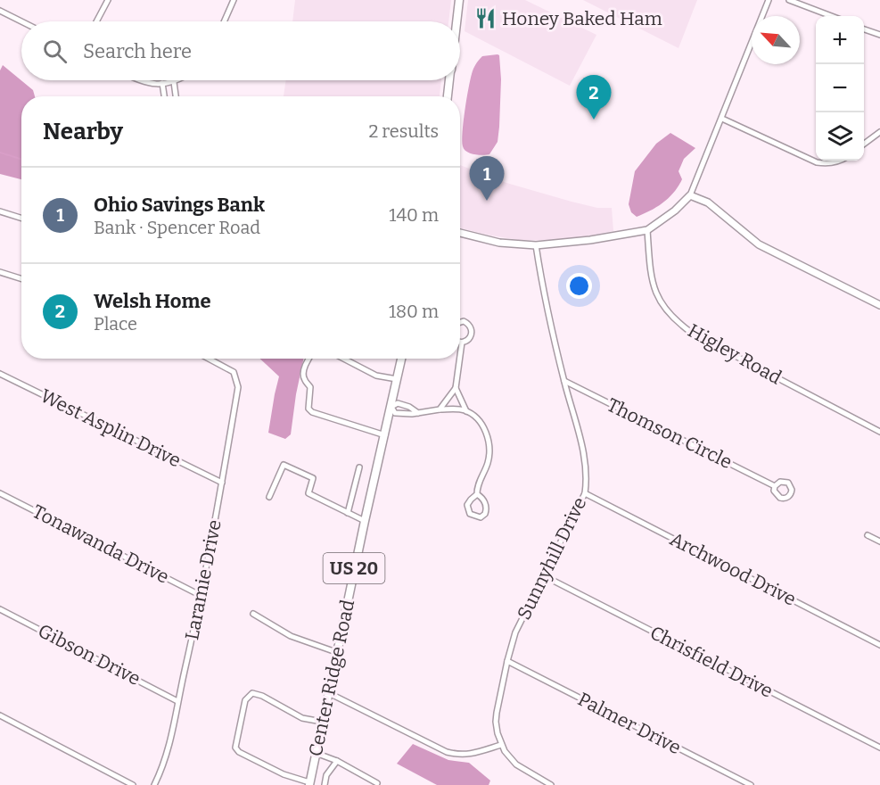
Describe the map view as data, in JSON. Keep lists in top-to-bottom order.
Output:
{
  "streets": {
    "main road": ["US 20", "Center Ridge Road"],
    "street": [
      "Higley Road",
      "West Asplin Drive",
      "Thomson Circle",
      "Tonawanda Drive",
      "Sunnyhill Drive",
      "Archwood Drive",
      "Laramie Drive",
      "Gibson Drive",
      "Chrisfield Drive",
      "Palmer Drive"
    ]
  },
  "crossings": [
    ["West Asplin Drive", "Laramie Drive"],
    ["Thomson Circle", "Sunnyhill Drive"],
    ["Tonawanda Drive", "Laramie Drive"],
    ["Sunnyhill Drive", "Archwood Drive"],
    ["Sunnyhill Drive", "Chrisfield Drive"],
    ["Sunnyhill Drive", "Palmer Drive"],
    ["Laramie Drive", "Gibson Drive"]
  ],
  "places": {
    "restaurant": ["Honey Baked Ham"]
  },
  "north": "top left",
  "page": {
    "map_buttons": ["+", "−"],
    "search": "Search here",
    "pins": ["2", "1"],
    "heading": ["Nearby", "2 results"],
    "list": [
      {
        "mark": "1",
        "name": "Ohio Savings Bank",
        "note": "Bank · Spencer Road",
        "value": "140 m"
      },
      {
        "mark": "2",
        "name": "Welsh Home",
        "note": "Place",
        "value": "180 m"
      }
    ]
  }
}
